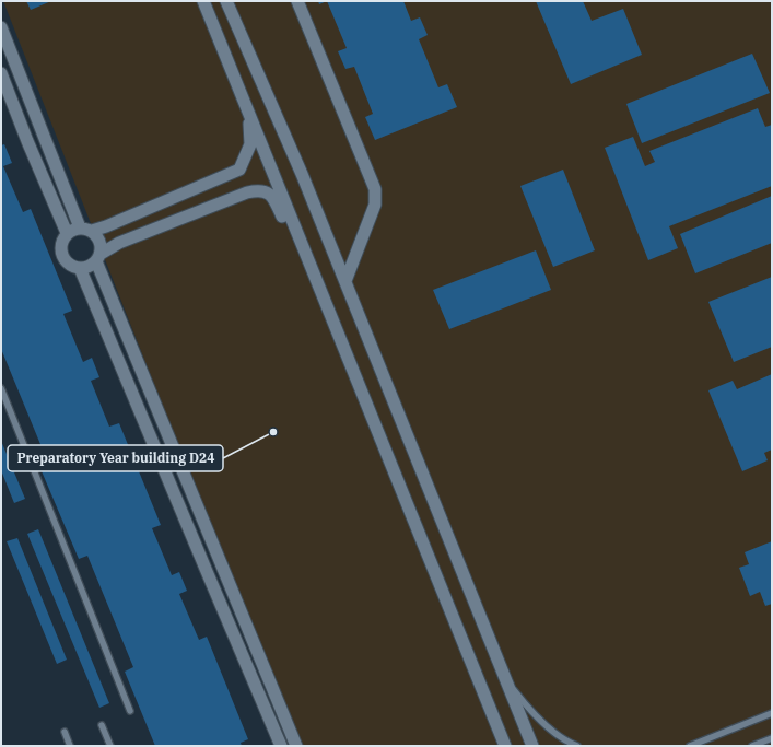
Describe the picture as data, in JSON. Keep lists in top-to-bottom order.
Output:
{
  "places": ["Preparatory Year building D24"]
}
